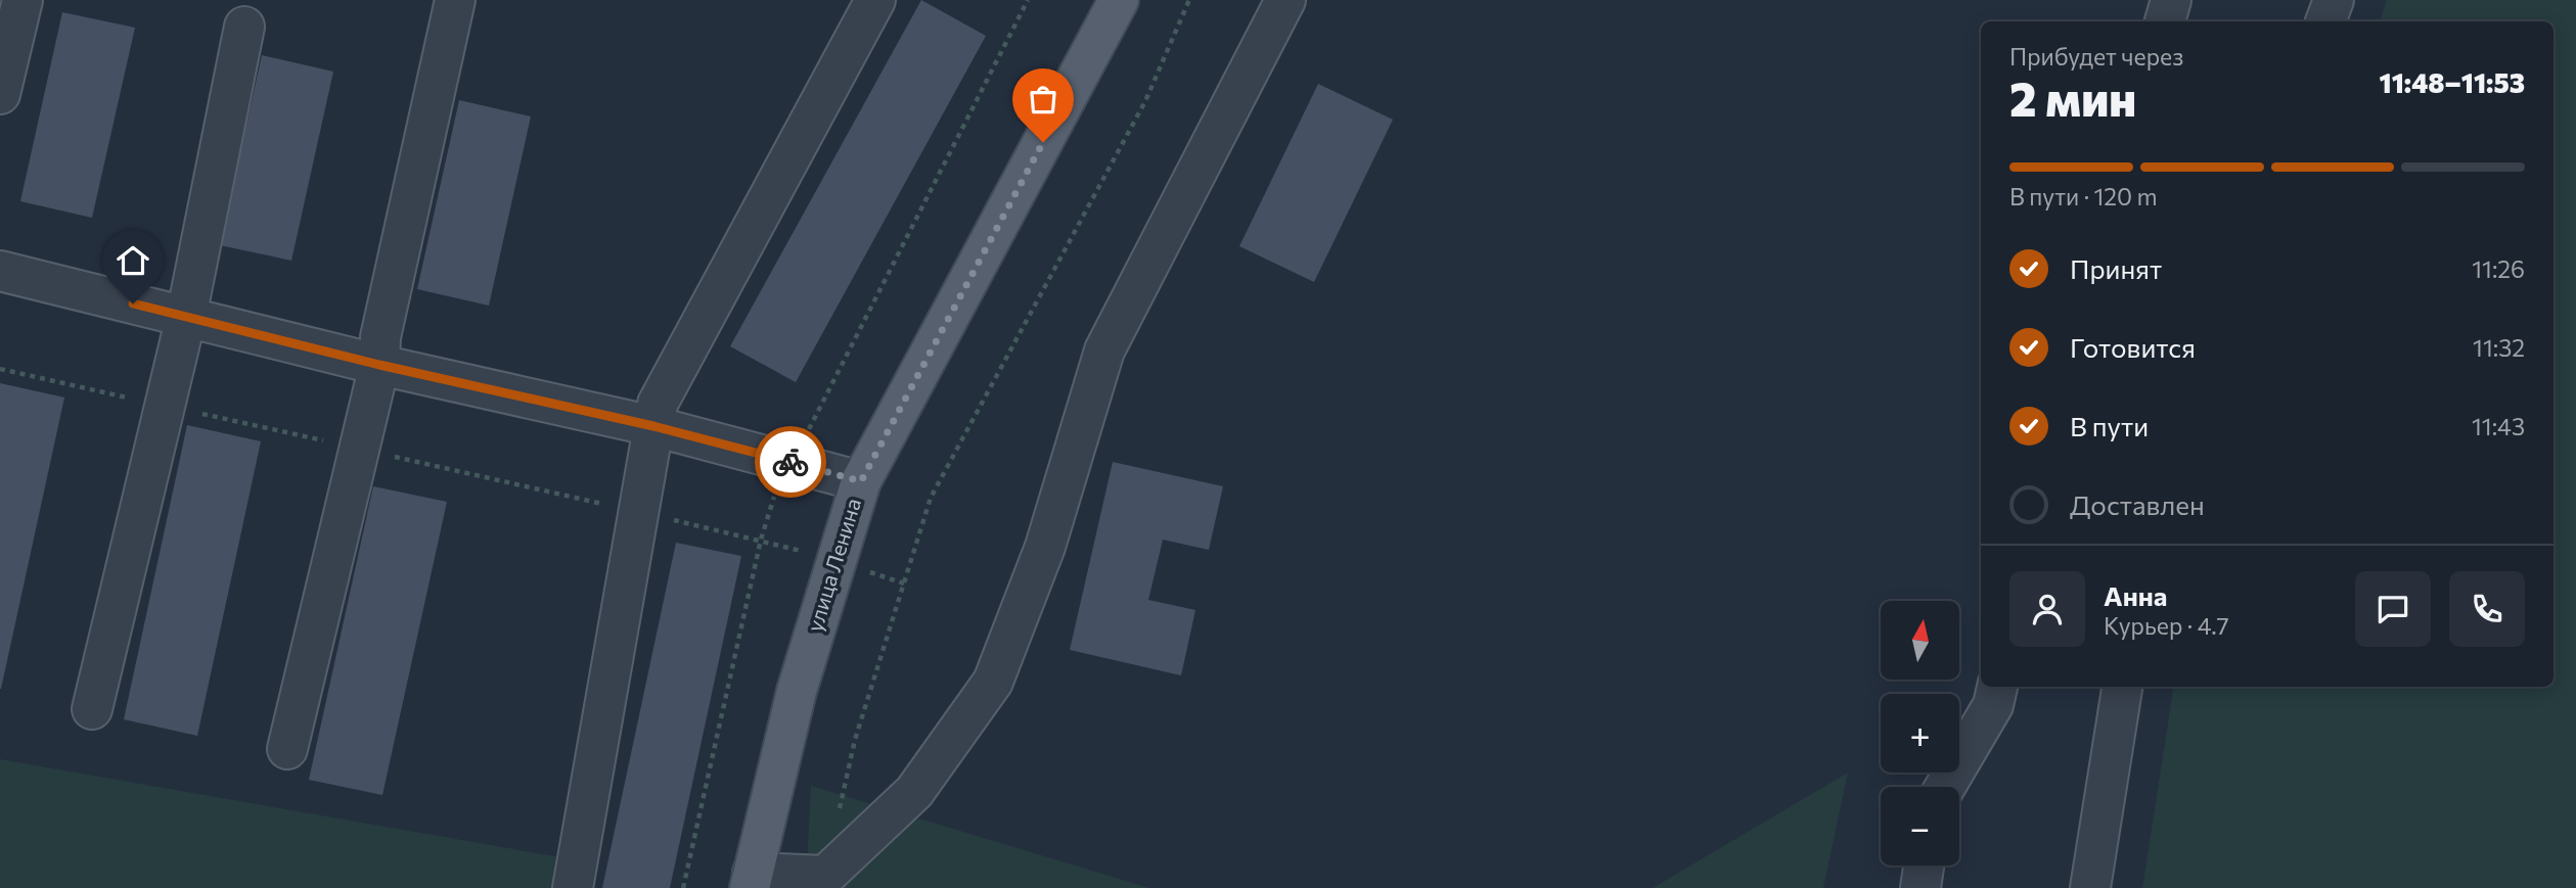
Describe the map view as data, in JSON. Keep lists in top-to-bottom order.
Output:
{
  "streets": {
    "main road": ["улица Ленина"]
  },
  "north": "top",
  "page": {
    "heading": ["2 мин", "Прибудет через", "11:48–11:53"],
    "panel": ["Анна", "Курьер · 4.7"],
    "bar": "В пути · 120 m",
    "list": [
      ["Принят", "11:26"],
      ["Готовится", "11:32"],
      ["В пути", "11:43"],
      "Доставлен"
    ],
    "map_buttons": ["+", "−"]
  }
}
